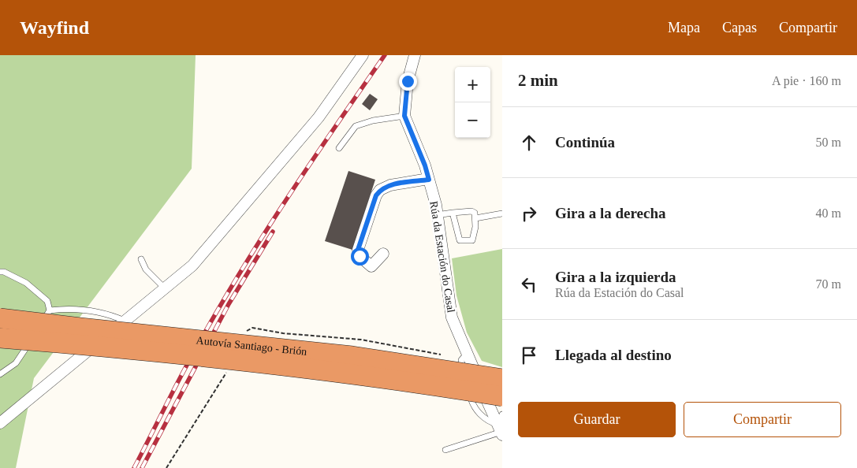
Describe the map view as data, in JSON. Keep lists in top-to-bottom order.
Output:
{
  "streets": {
    "highway": ["Autovía Santiago - Brión"],
    "street": ["Rúa da Estación do Casal"]
  },
  "page": {
    "header": "Wayfind",
    "nav": ["Mapa", "Capas", "Compartir"],
    "heading": ["2 min", "A pie · 160 m"],
    "map_buttons": ["+", "−"],
    "list": [
      ["Continúa", "50 m"],
      ["Gira a la derecha", "40 m"],
      ["Gira a la izquierda", "Rúa da Estación do Casal", "70 m"],
      "Llegada al destino"
    ],
    "buttons": ["Guardar", "Compartir"]
  }
}
